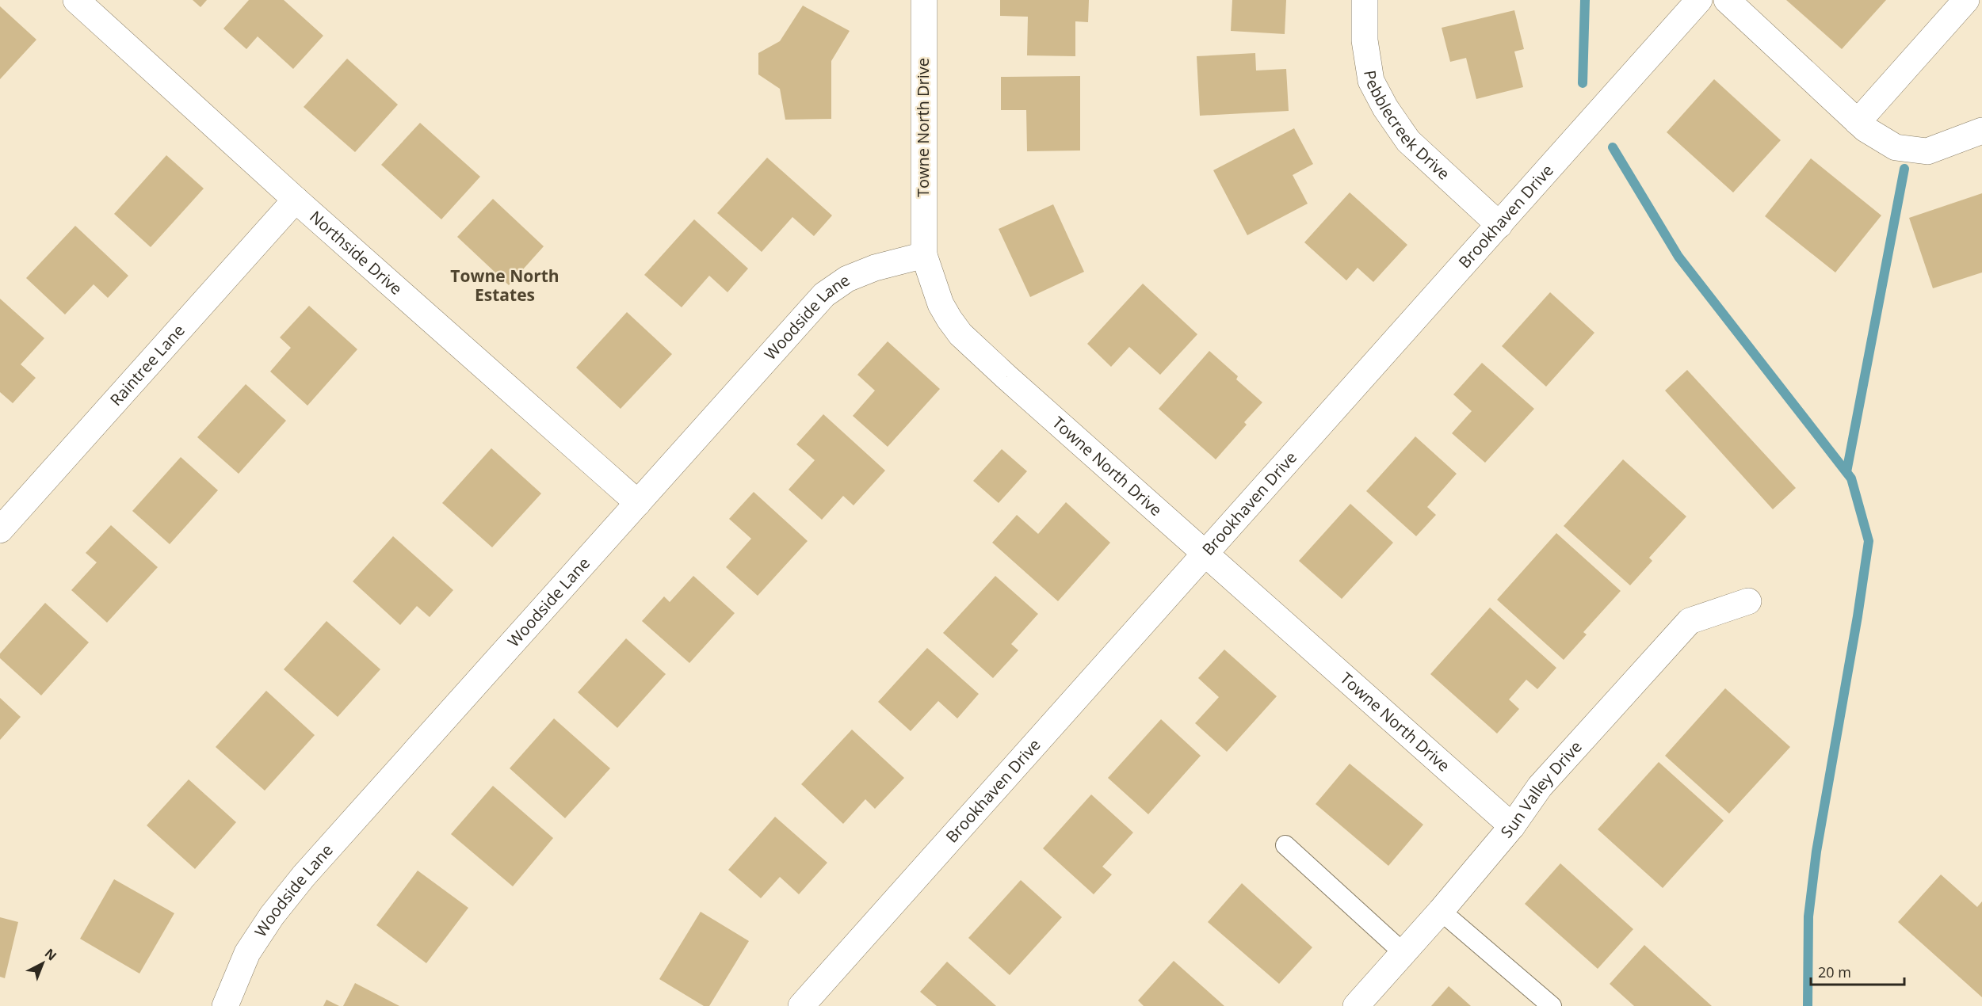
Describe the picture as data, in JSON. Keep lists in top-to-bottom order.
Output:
{
  "streets": {
    "street": [
      "Pebblecreek Drive",
      "Towne North Drive",
      "Brookhaven Drive",
      "Northside Drive",
      "Woodside Lane",
      "Raintree Lane",
      "Sun Valley Drive"
    ]
  },
  "crossings": [
    ["Pebblecreek Drive", "Brookhaven Drive"],
    ["Towne North Drive", "Brookhaven Drive"],
    ["Towne North Drive", "Woodside Lane"],
    ["Towne North Drive", "Sun Valley Drive"],
    ["Northside Drive", "Woodside Lane"],
    ["Northside Drive", "Raintree Lane"]
  ],
  "districts": ["Towne North Estates"],
  "scale_bar": "20 m",
  "north": "top right"
}
